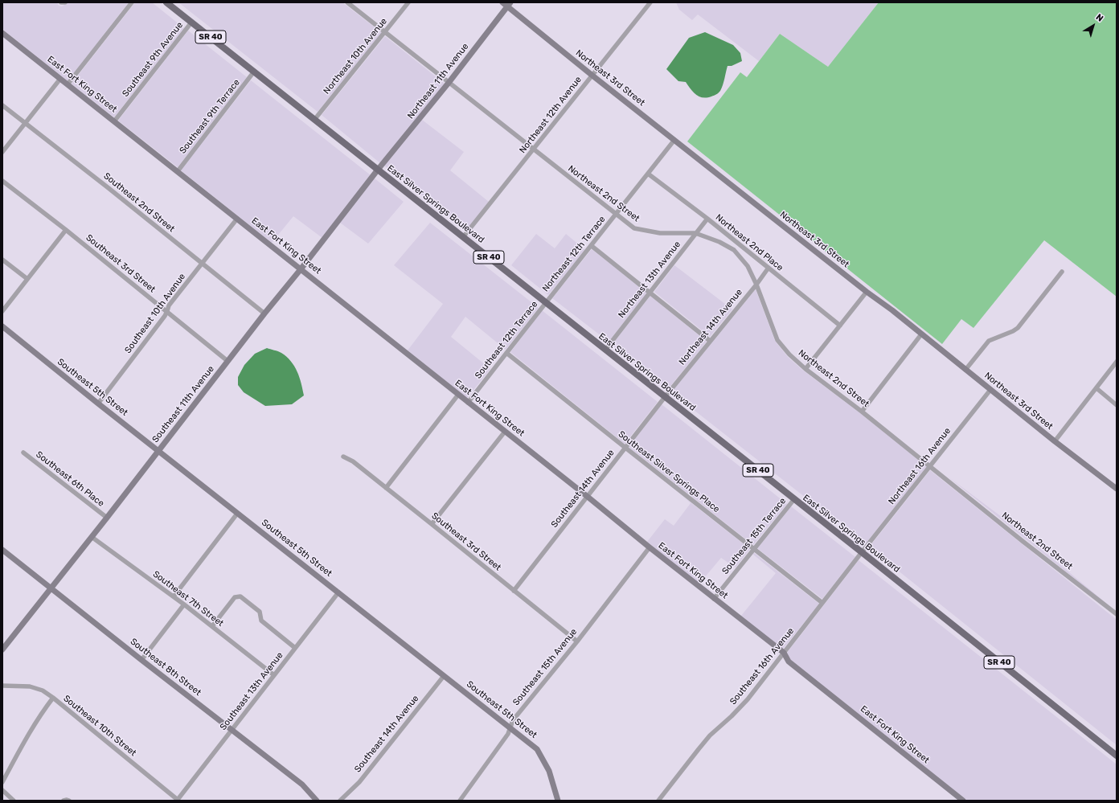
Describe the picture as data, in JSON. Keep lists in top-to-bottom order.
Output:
{
  "streets": {
    "main road": ["SR 40", "East Silver Springs Boulevard"],
    "street": [
      "Northeast 10th Avenue",
      "Southeast 9th Avenue",
      "Northeast 3rd Street",
      "Northeast 11th Avenue",
      "East Fort King Street",
      "Northeast 12th Avenue",
      "Southeast 9th Terrace",
      "Northeast 2nd Street",
      "Southeast 2nd Street",
      "Northeast 2nd Place",
      "Northeast 12th Terrace",
      "Southeast 3rd Street",
      "Northeast 13th Avenue",
      "Southeast 10th Avenue",
      "Northeast 14th Avenue",
      "Southeast 12th Terrace",
      "Southeast 5th Street",
      "Southeast 11th Avenue",
      "Northeast 16th Avenue",
      "Southeast Silver Springs Place",
      "Southeast 6th Place",
      "Southeast 14th Avenue",
      "Southeast 15th Terrace",
      "Southeast 7th Street",
      "Southeast 16th Avenue",
      "Southeast 8th Street",
      "Southeast 15th Avenue",
      "Southeast 13th Avenue",
      "Southeast 10th Street"
    ]
  },
  "crossings": [
    ["Northeast 10th Avenue", "Northeast 2nd Street"],
    ["Northeast 10th Avenue", "East Silver Springs Boulevard"],
    ["Southeast 9th Avenue", "East Fort King Street"],
    ["Southeast 9th Avenue", "East Silver Springs Boulevard"],
    ["Northeast 3rd Street", "Northeast 11th Avenue"],
    ["Northeast 3rd Street", "Northeast 12th Avenue"],
    ["Northeast 3rd Street", "Northeast 12th Terrace"],
    ["Northeast 3rd Street", "Northeast 16th Avenue"],
    ["Northeast 11th Avenue", "Northeast 2nd Street"],
    ["Northeast 11th Avenue", "East Silver Springs Boulevard"],
    ["Northeast 11th Avenue", "Southeast 11th Avenue"],
    ["East Fort King Street", "Southeast 9th Terrace"],
    ["East Fort King Street", "Southeast 10th Avenue"],
    ["East Fort King Street", "Southeast 12th Terrace"],
    ["East Fort King Street", "Southeast 11th Avenue"],
    ["East Fort King Street", "Southeast 14th Avenue"],
    ["East Fort King Street", "Southeast 15th Terrace"],
    ["East Fort King Street", "Southeast 16th Avenue"],
    ["East Fort King Street", "Southeast 15th Avenue"],
    ["Northeast 12th Avenue", "Northeast 2nd Street"],
    ["Northeast 12th Avenue", "East Silver Springs Boulevard"],
    ["Southeast 9th Terrace", "East Silver Springs Boulevard"],
    ["Northeast 2nd Street", "Northeast 12th Terrace"],
    ["Northeast 2nd Street", "Northeast 13th Avenue"],
    ["Northeast 2nd Street", "Northeast 14th Avenue"],
    ["Northeast 2nd Street", "Northeast 16th Avenue"],
    ["Southeast 2nd Street", "Southeast 10th Avenue"],
    ["Southeast 2nd Street", "Southeast 11th Avenue"],
    ["East Silver Springs Boulevard", "Northeast 12th Terrace"],
    ["East Silver Springs Boulevard", "Northeast 13th Avenue"],
    ["East Silver Springs Boulevard", "Northeast 14th Avenue"],
    ["East Silver Springs Boulevard", "Southeast 12th Terrace"],
    ["East Silver Springs Boulevard", "Southeast 11th Avenue"],
    ["East Silver Springs Boulevard", "Northeast 16th Avenue"],
    ["East Silver Springs Boulevard", "Southeast 14th Avenue"],
    ["East Silver Springs Boulevard", "Southeast 15th Terrace"],
    ["East Silver Springs Boulevard", "Southeast 16th Avenue"],
    ["Northeast 2nd Place", "Northeast 12th Terrace"],
    ["Northeast 2nd Place", "Northeast 13th Avenue"],
    ["Northeast 2nd Place", "Northeast 14th Avenue"],
    ["Northeast 12th Terrace", "Southeast 12th Terrace"],
    ["Southeast 3rd Street", "Southeast 10th Avenue"],
    ["Southeast 3rd Street", "Southeast 11th Avenue"],
    ["Southeast 3rd Street", "Southeast 14th Avenue"],
    ["Southeast 3rd Street", "Southeast 15th Avenue"],
    ["Southeast 10th Avenue", "Southeast 5th Street"],
    ["Northeast 14th Avenue", "Southeast 14th Avenue"],
    ["Southeast 12th Terrace", "Southeast Silver Springs Place"],
    ["Southeast 5th Street", "Southeast 11th Avenue"],
    ["Southeast 5th Street", "Southeast 14th Avenue"],
    ["Southeast 5th Street", "Southeast 15th Avenue"],
    ["Southeast 5th Street", "Southeast 13th Avenue"],
    ["Southeast 11th Avenue", "Southeast 6th Place"],
    ["Southeast 11th Avenue", "Southeast 7th Street"],
    ["Southeast 11th Avenue", "Southeast 8th Street"],
    ["Northeast 16th Avenue", "Southeast 16th Avenue"],
    ["Southeast Silver Springs Place", "Southeast 14th Avenue"],
    ["Southeast Silver Springs Place", "Southeast 15th Terrace"],
    ["Southeast Silver Springs Place", "Southeast 16th Avenue"],
    ["Southeast 7th Street", "Southeast 13th Avenue"],
    ["Southeast 8th Street", "Southeast 13th Avenue"],
    ["Southeast 13th Avenue", "Southeast 10th Street"]
  ],
  "north": "top right"
}
